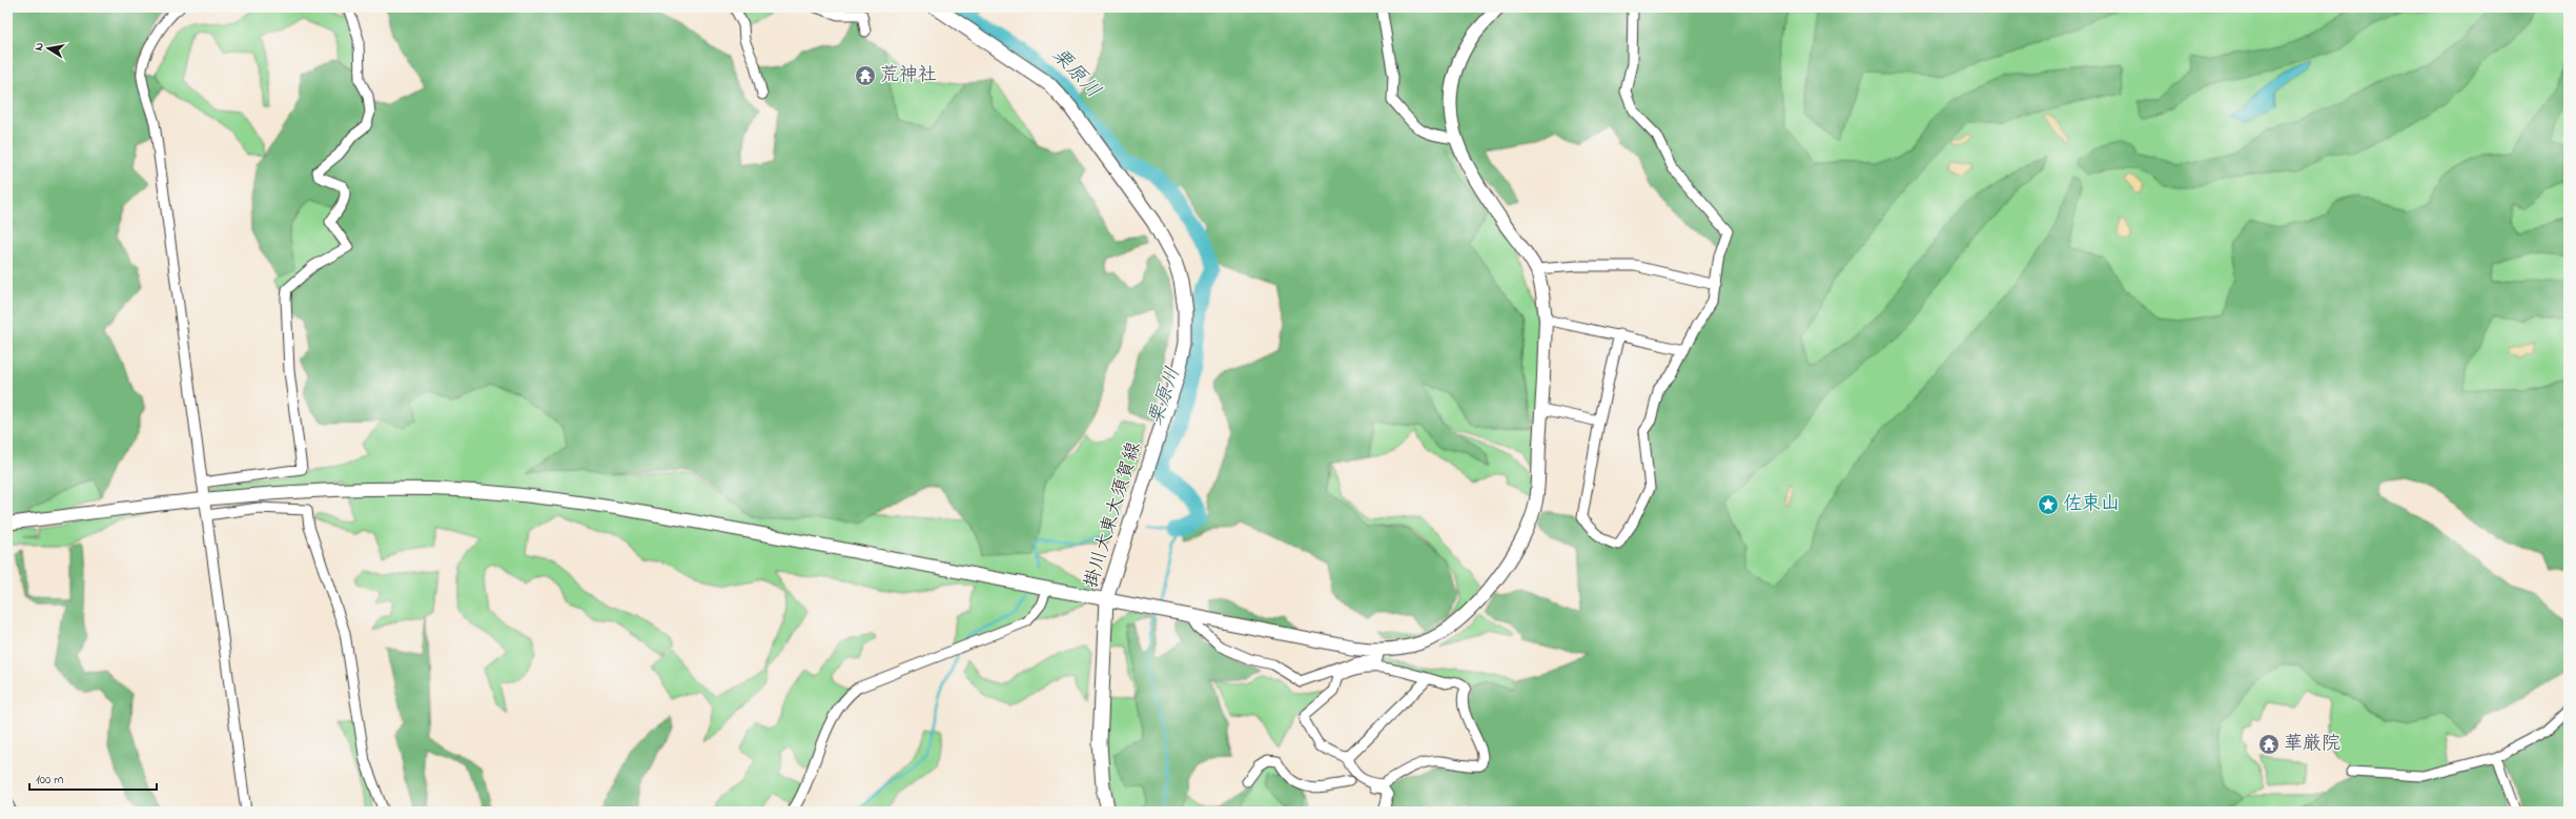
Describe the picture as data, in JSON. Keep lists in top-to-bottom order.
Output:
{
  "streets": {
    "main road": ["掛川大東大須賀線"]
  },
  "water": ["栗原川"],
  "places": {
    "temple": ["荒神社", "華厳院"],
    "place": ["佐束山"]
  },
  "scale_bar": "100 m",
  "north": "left"
}
